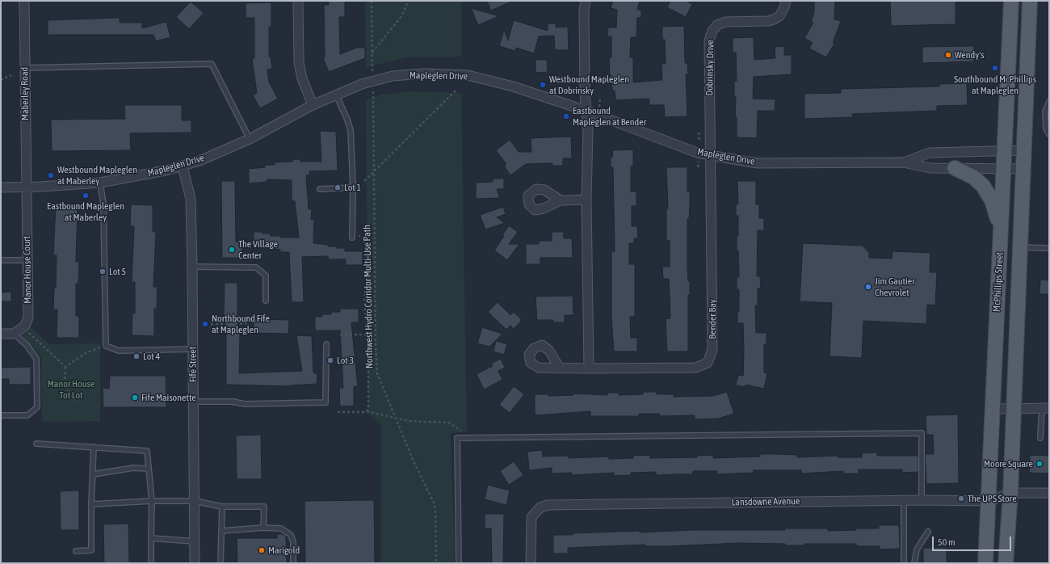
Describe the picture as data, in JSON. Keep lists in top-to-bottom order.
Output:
{
  "streets": {
    "main road": ["McPhillips Street"],
    "street": [
      "Dobrinsky Drive",
      "Mapleglen Drive",
      "Maberley Road",
      "Manor House Court",
      "Bender Bay",
      "Fife Street",
      "Lansdowne Avenue"
    ],
    "path": ["Northwest Hydro Corridor Multi-Use Path"]
  },
  "crossings": [
    ["Dobrinsky Drive", "Mapleglen Drive"],
    ["Dobrinsky Drive", "Bender Bay"],
    ["Mapleglen Drive", "Maberley Road"],
    ["Mapleglen Drive", "Manor House Court"],
    ["Mapleglen Drive", "McPhillips Street"],
    ["Mapleglen Drive", "Bender Bay"],
    ["Mapleglen Drive", "Fife Street"],
    ["Maberley Road", "Manor House Court"],
    ["McPhillips Street", "Lansdowne Avenue"]
  ],
  "parks": ["Manor House Tot Lot"],
  "places": [
    "Wendy's",
    "Southbound McPhillips at Mapleglen",
    "Westbound Mapleglen at Dobrinsky",
    "Eastbound Mapleglen at Bender",
    "Westbound Mapleglen at Maberley",
    "Lot 1",
    "Eastbound Mapleglen at Maberley",
    "The Village Center",
    "Lot 5",
    "Jim Gautier Chevrolet",
    "Northbound Fife at Mapleglen",
    "Lot 4",
    "Lot 3",
    "Fife Maisonette",
    "Moore Square",
    "The UPS Store",
    "Marigold"
  ],
  "scale_bar": "50 m"
}
